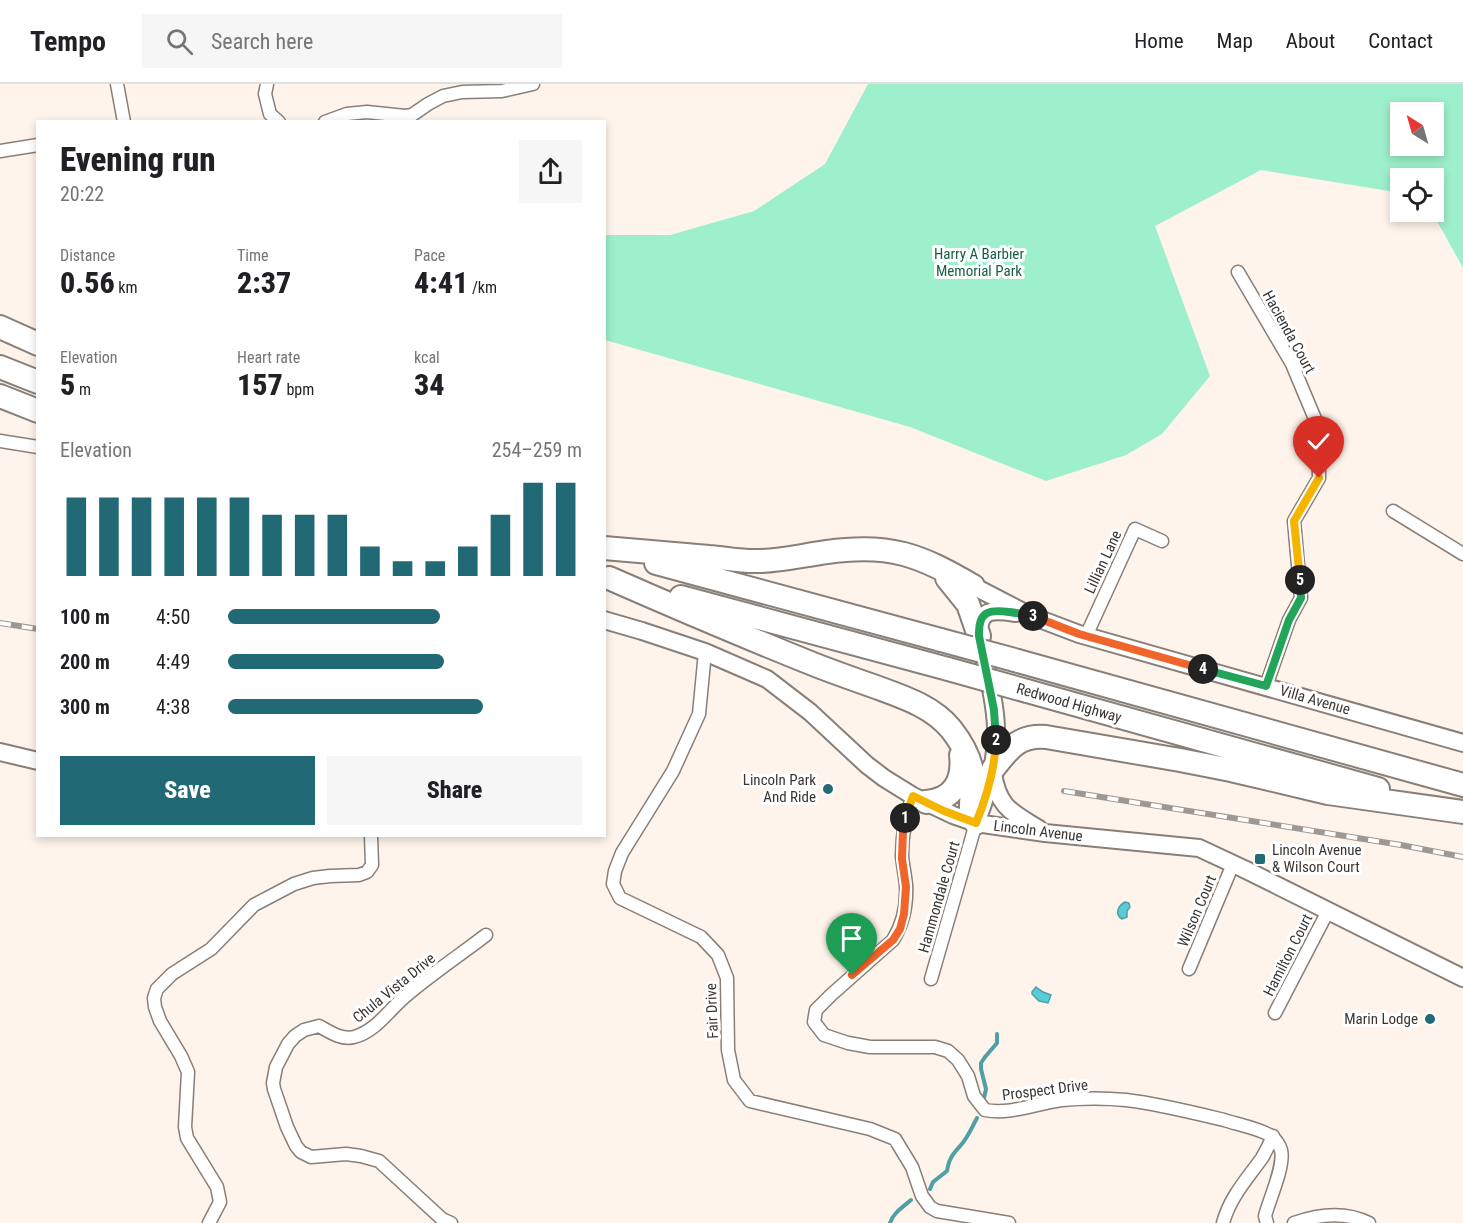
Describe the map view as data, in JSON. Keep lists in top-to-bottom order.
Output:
{
  "streets": {
    "highway": ["Redwood Highway"],
    "main road": ["Villa Avenue", "Lincoln Avenue"],
    "street": [
      "Hacienda Court",
      "Lillian Lane",
      "Hammondale Court",
      "Wilson Court",
      "Hamilton Court",
      "Chula Vista Drive",
      "Fair Drive",
      "Prospect Drive"
    ]
  },
  "crossings": [
    ["Hacienda Court", "Villa Avenue"],
    ["Lillian Lane", "Villa Avenue"],
    ["Lincoln Avenue", "Hammondale Court"],
    ["Lincoln Avenue", "Wilson Court"],
    ["Lincoln Avenue", "Hamilton Court"],
    ["Lincoln Avenue", "Fair Drive"],
    ["Lincoln Avenue", "Prospect Drive"]
  ],
  "parks": ["Harry A Barbier Memorial Park"],
  "places": {
    "other": ["Lincoln Park And Ride", "Marin Lodge"],
    "transit": ["Lincoln Avenue & Wilson Court"]
  },
  "north": "top left",
  "page": {
    "header": "Tempo",
    "search": "Search here",
    "nav": [
      "Home",
      "Map",
      "About",
      "Contact"
    ],
    "heading": ["Evening run", "20:22"],
    "stats": [
      ["Distance", "0.56 km"],
      ["Time", "2:37"],
      ["Pace", "4:41 /km"],
      ["Elevation", "5 m"],
      ["Heart rate", "157 bpm"],
      ["kcal", "34"]
    ],
    "chart": ["Elevation", "254–259 m"],
    "pins": [
      "5",
      "3",
      "4",
      "2",
      "1"
    ],
    "list": [
      {
        "name": "100 m",
        "note": "4:50"
      },
      {
        "name": "200 m",
        "note": "4:49"
      },
      {
        "name": "300 m",
        "note": "4:38"
      }
    ],
    "buttons": ["Save", "Share"]
  }
}
